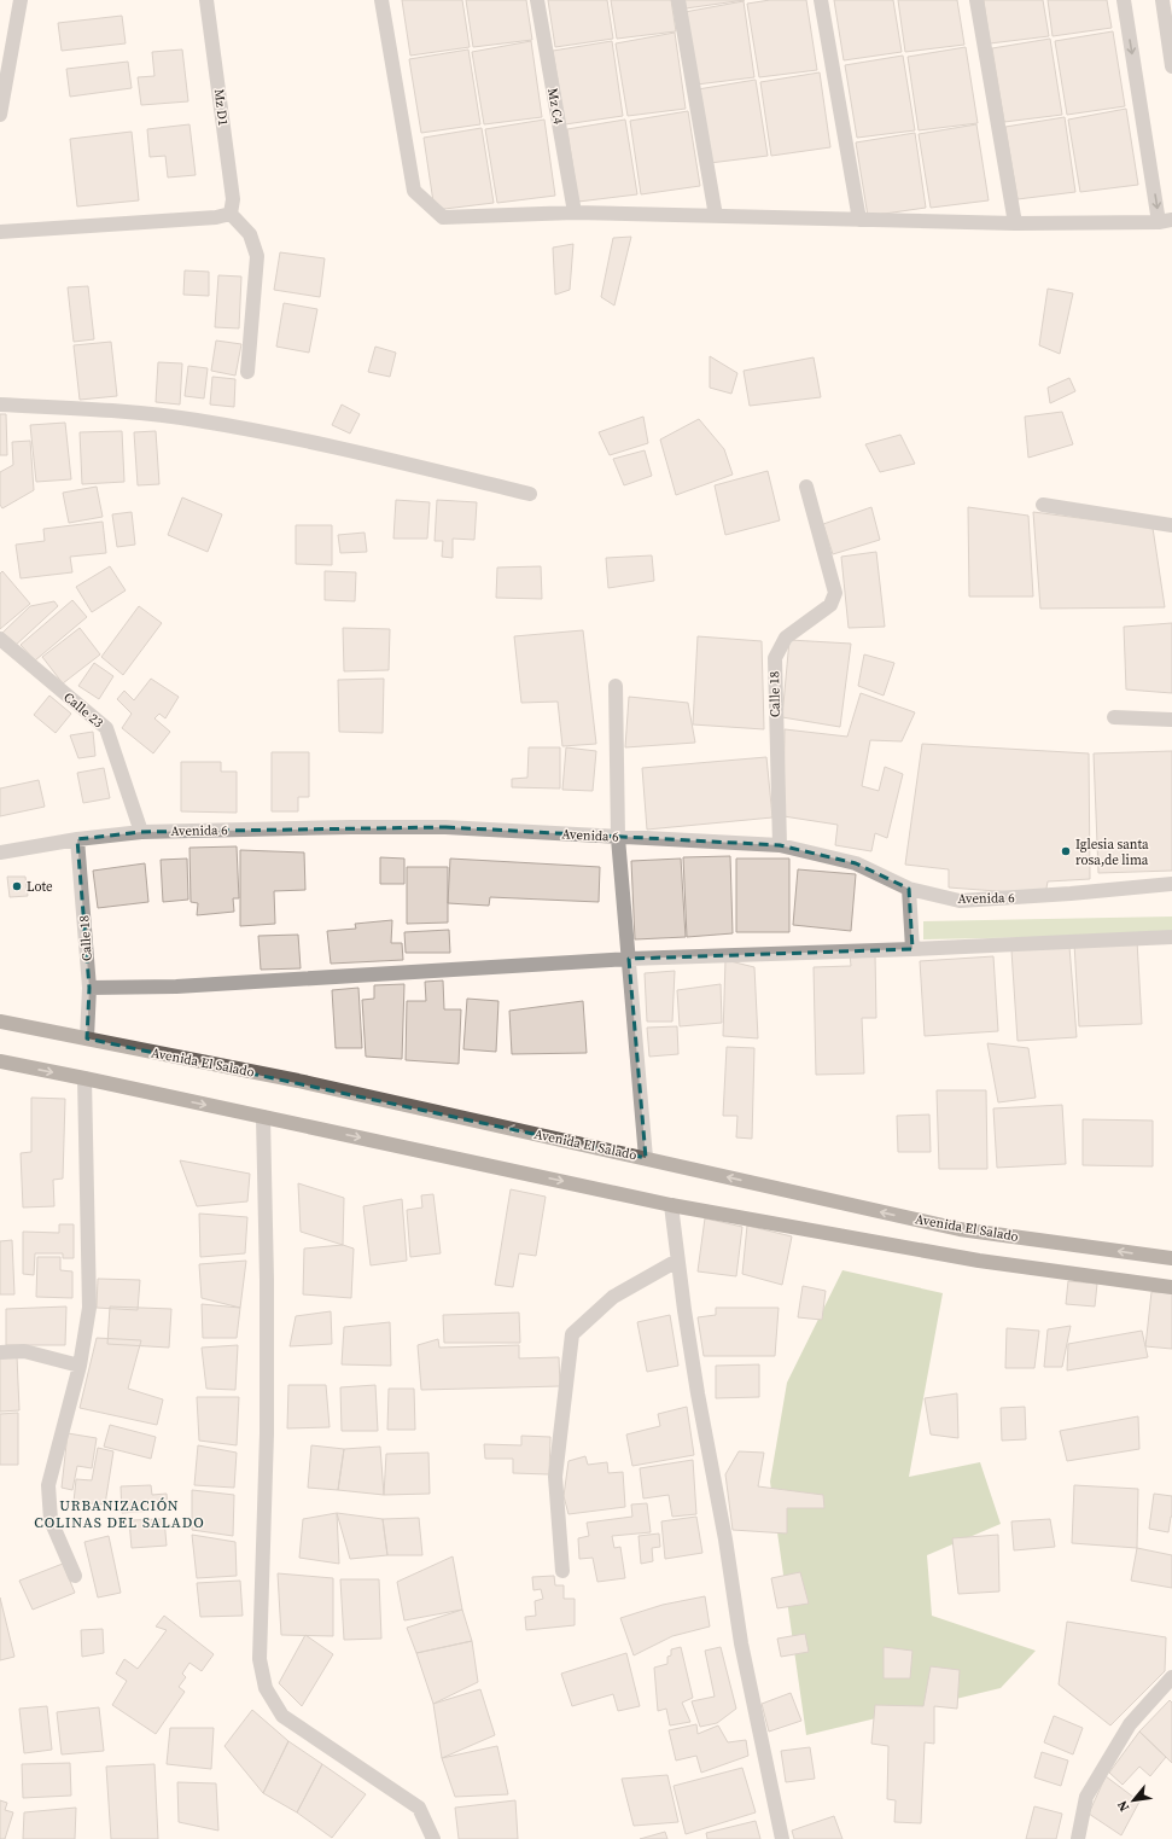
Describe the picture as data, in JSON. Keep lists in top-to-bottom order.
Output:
{
  "streets": {
    "main road": ["Avenida El Salado"],
    "street": [
      "Mz C4",
      "Mz D1",
      "Calle 18",
      "Calle 23",
      "Avenida 6"
    ]
  },
  "crossings": [
    ["Calle 18", "Avenida 6"],
    ["Calle 18", "Avenida El Salado"],
    ["Calle 23", "Avenida 6"]
  ],
  "districts": ["URBANIZACIÓN COLINAS DEL SALADO"],
  "places": ["Iglesia santa rosa,de lima", "Lote"],
  "north": "bottom left"
}
